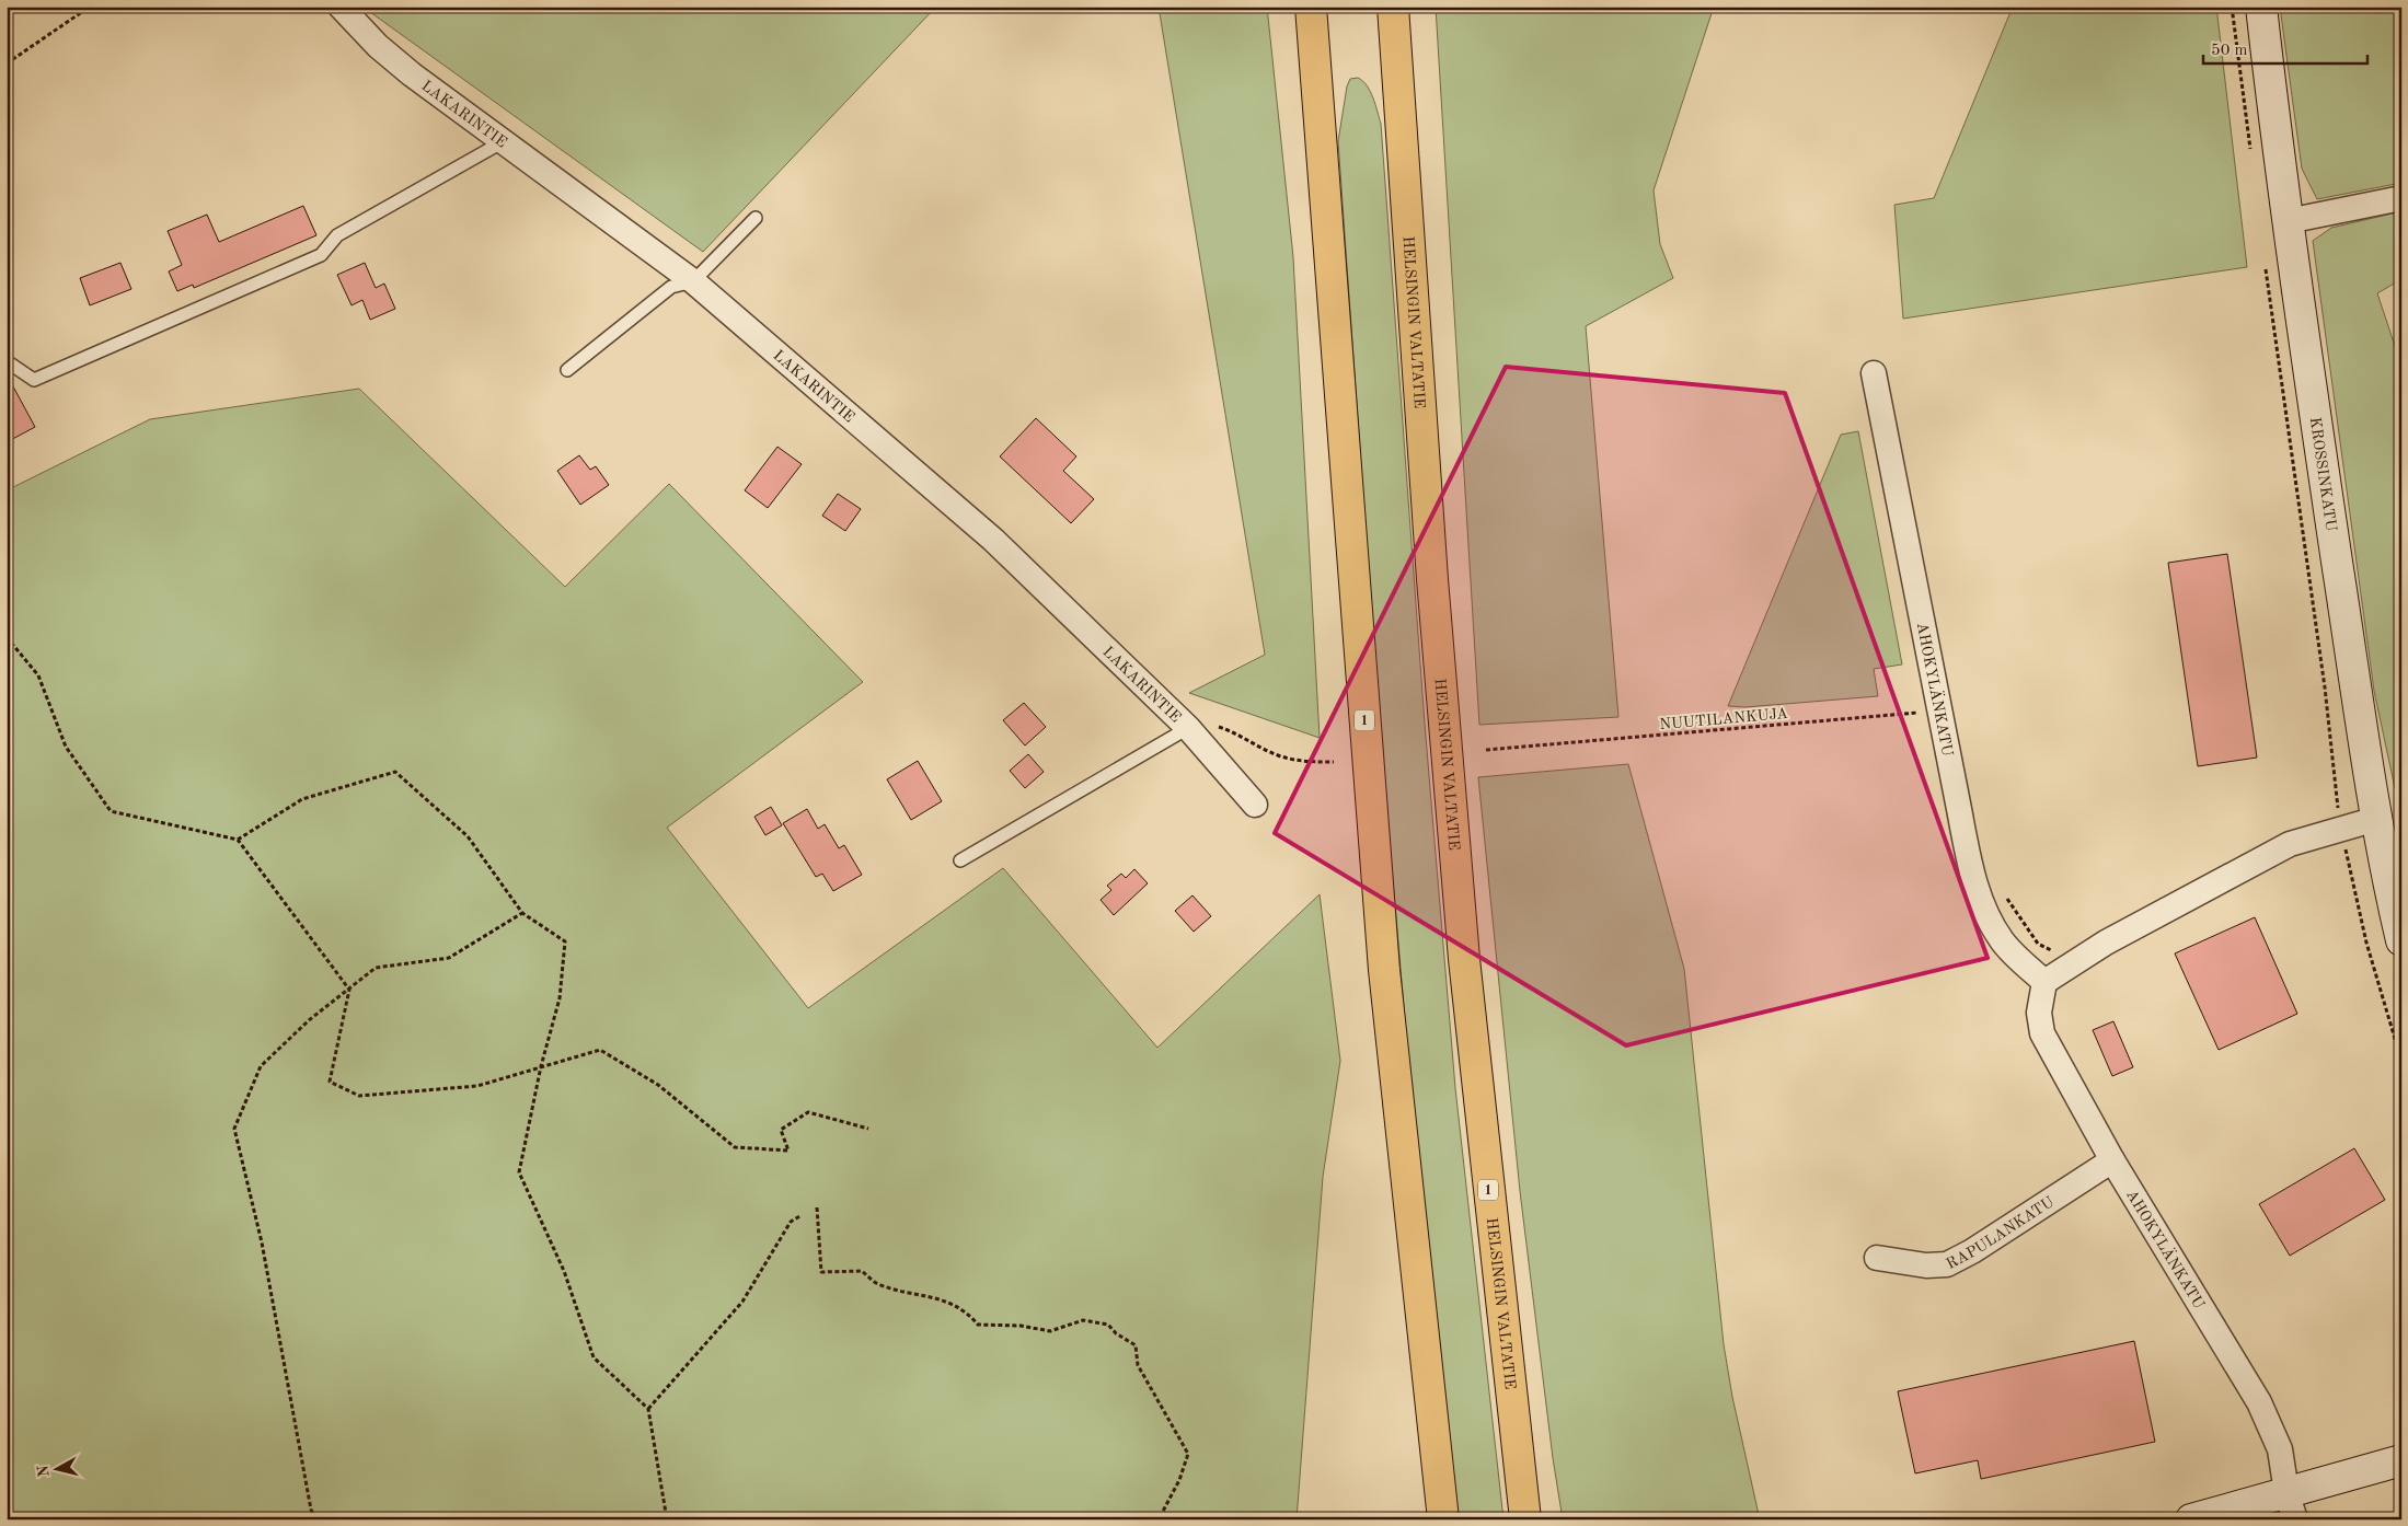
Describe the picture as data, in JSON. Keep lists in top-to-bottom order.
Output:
{
  "streets": {
    "highway": ["HELSINGIN VALTATIE", "1"],
    "street": [
      "LAKARINTIE",
      "KROSSINKATU",
      "AHOKYLÄNKATU",
      "RAPULANKATU"
    ],
    "path": ["NUUTILANKUJA"]
  },
  "crossings": [
    ["AHOKYLÄNKATU", "NUUTILANKUJA"],
    ["AHOKYLÄNKATU", "RAPULANKATU"]
  ],
  "scale_bar": "50 m",
  "north": "left"
}
